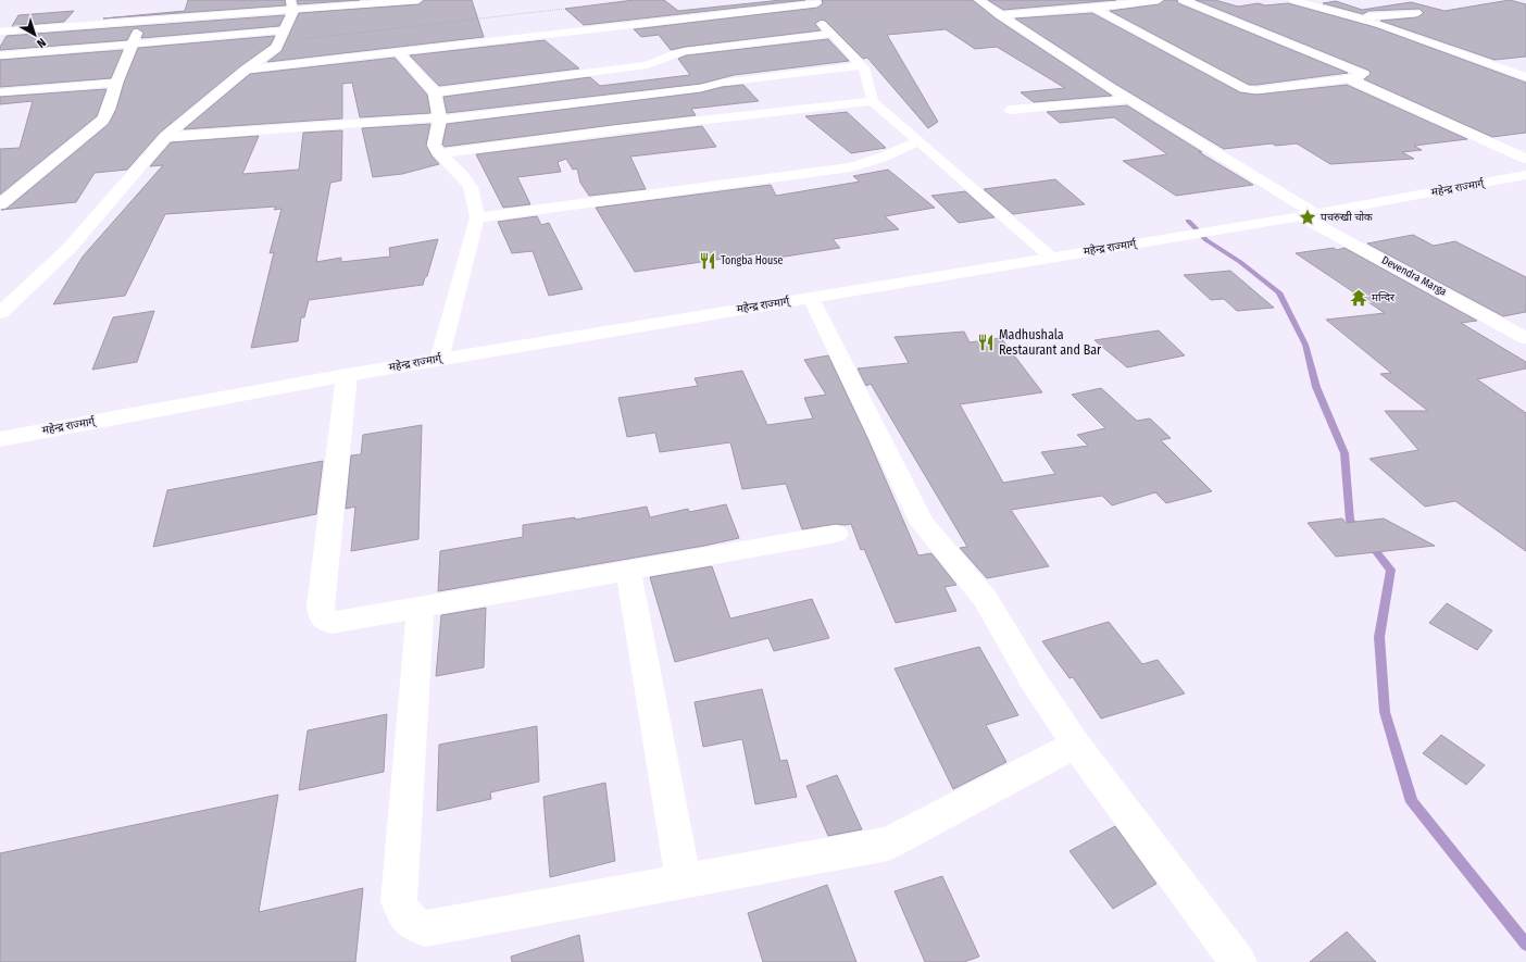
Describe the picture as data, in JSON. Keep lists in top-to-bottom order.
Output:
{
  "streets": {
    "main road": ["महेन्द्र राज्मार्ग्", "Devendra Marga"]
  },
  "crossings": [
    ["महेन्द्र राज्मार्ग्", "Devendra Marga"]
  ],
  "places": {
    "place": ["पचरुखी चोक"],
    "restaurant": ["Tongba House", "Madhushala Restaurant and Bar"],
    "temple": ["मन्दिर"]
  },
  "north": "bottom right"
}
